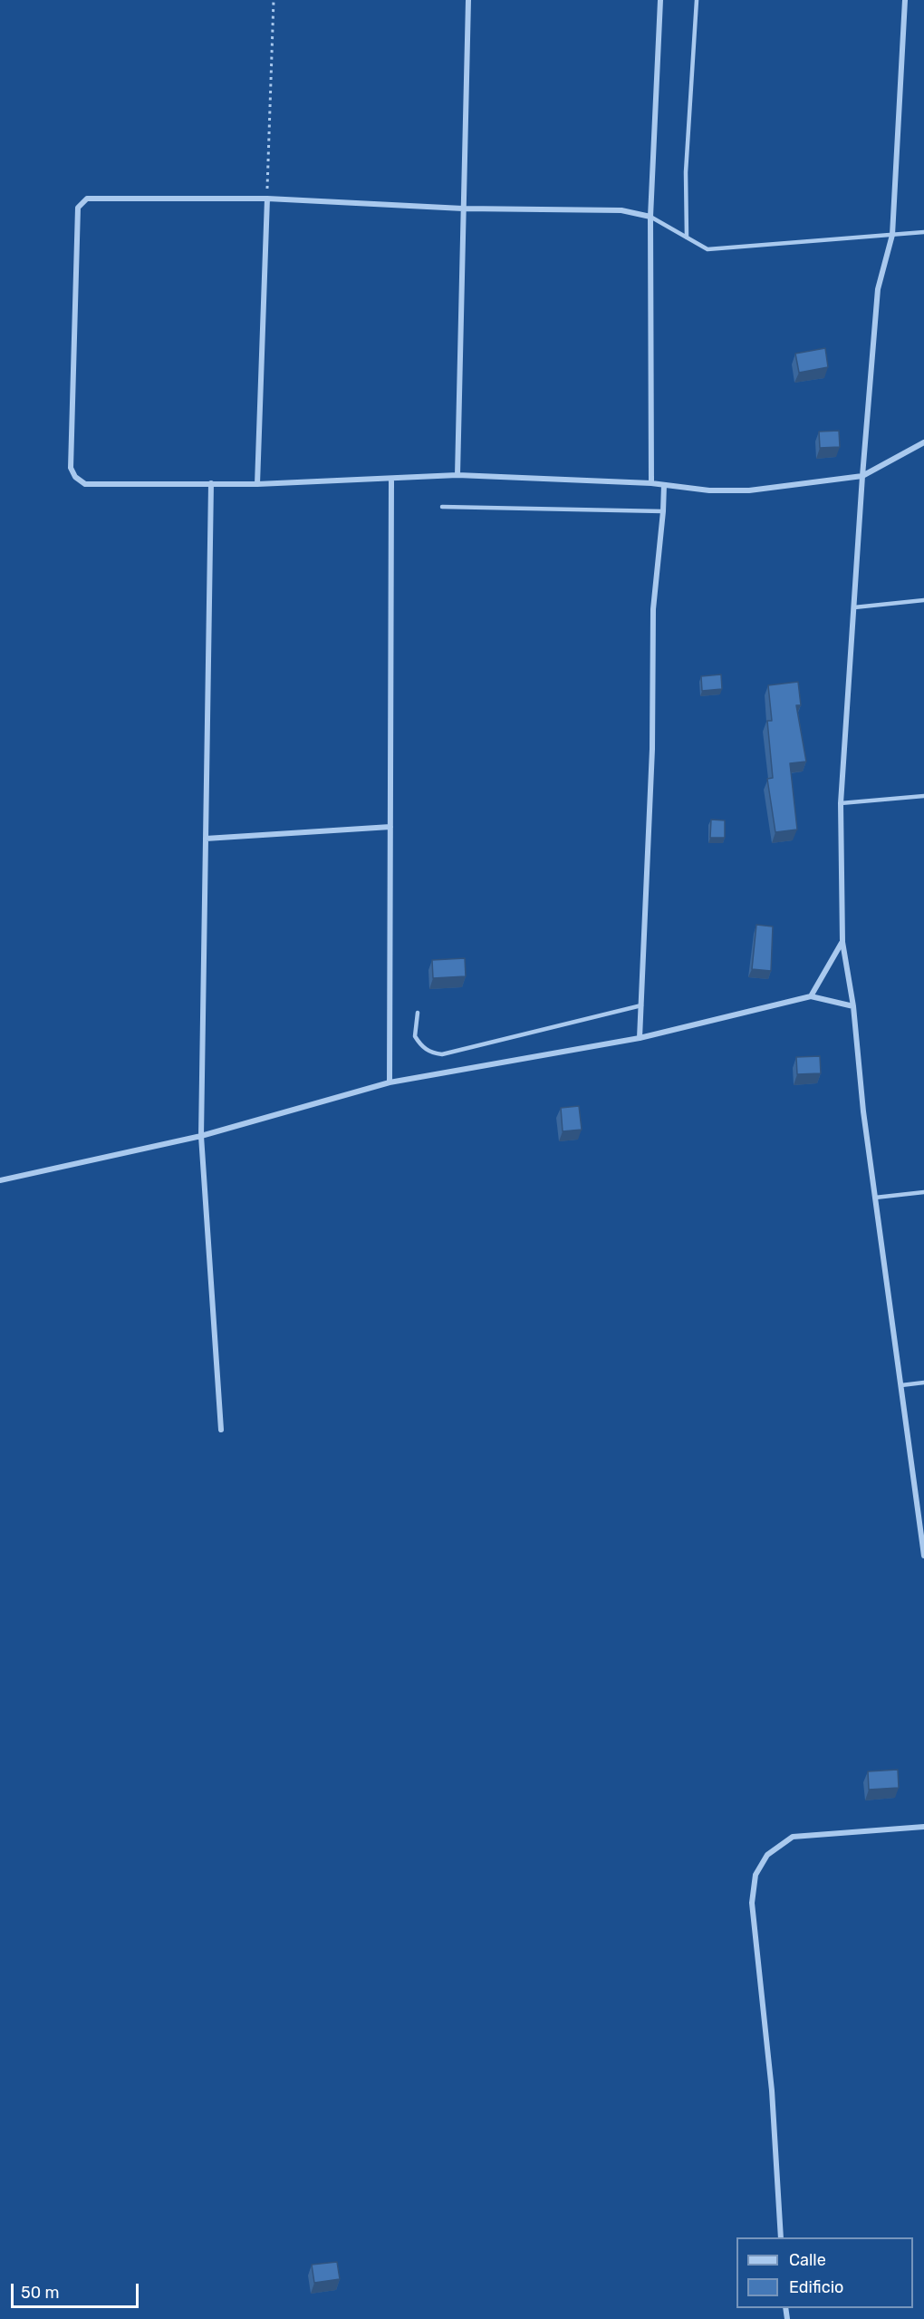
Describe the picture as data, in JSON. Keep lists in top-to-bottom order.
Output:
{
  "legend": ["Calle", "Edificio"],
  "scale_bar": "50 m"
}
